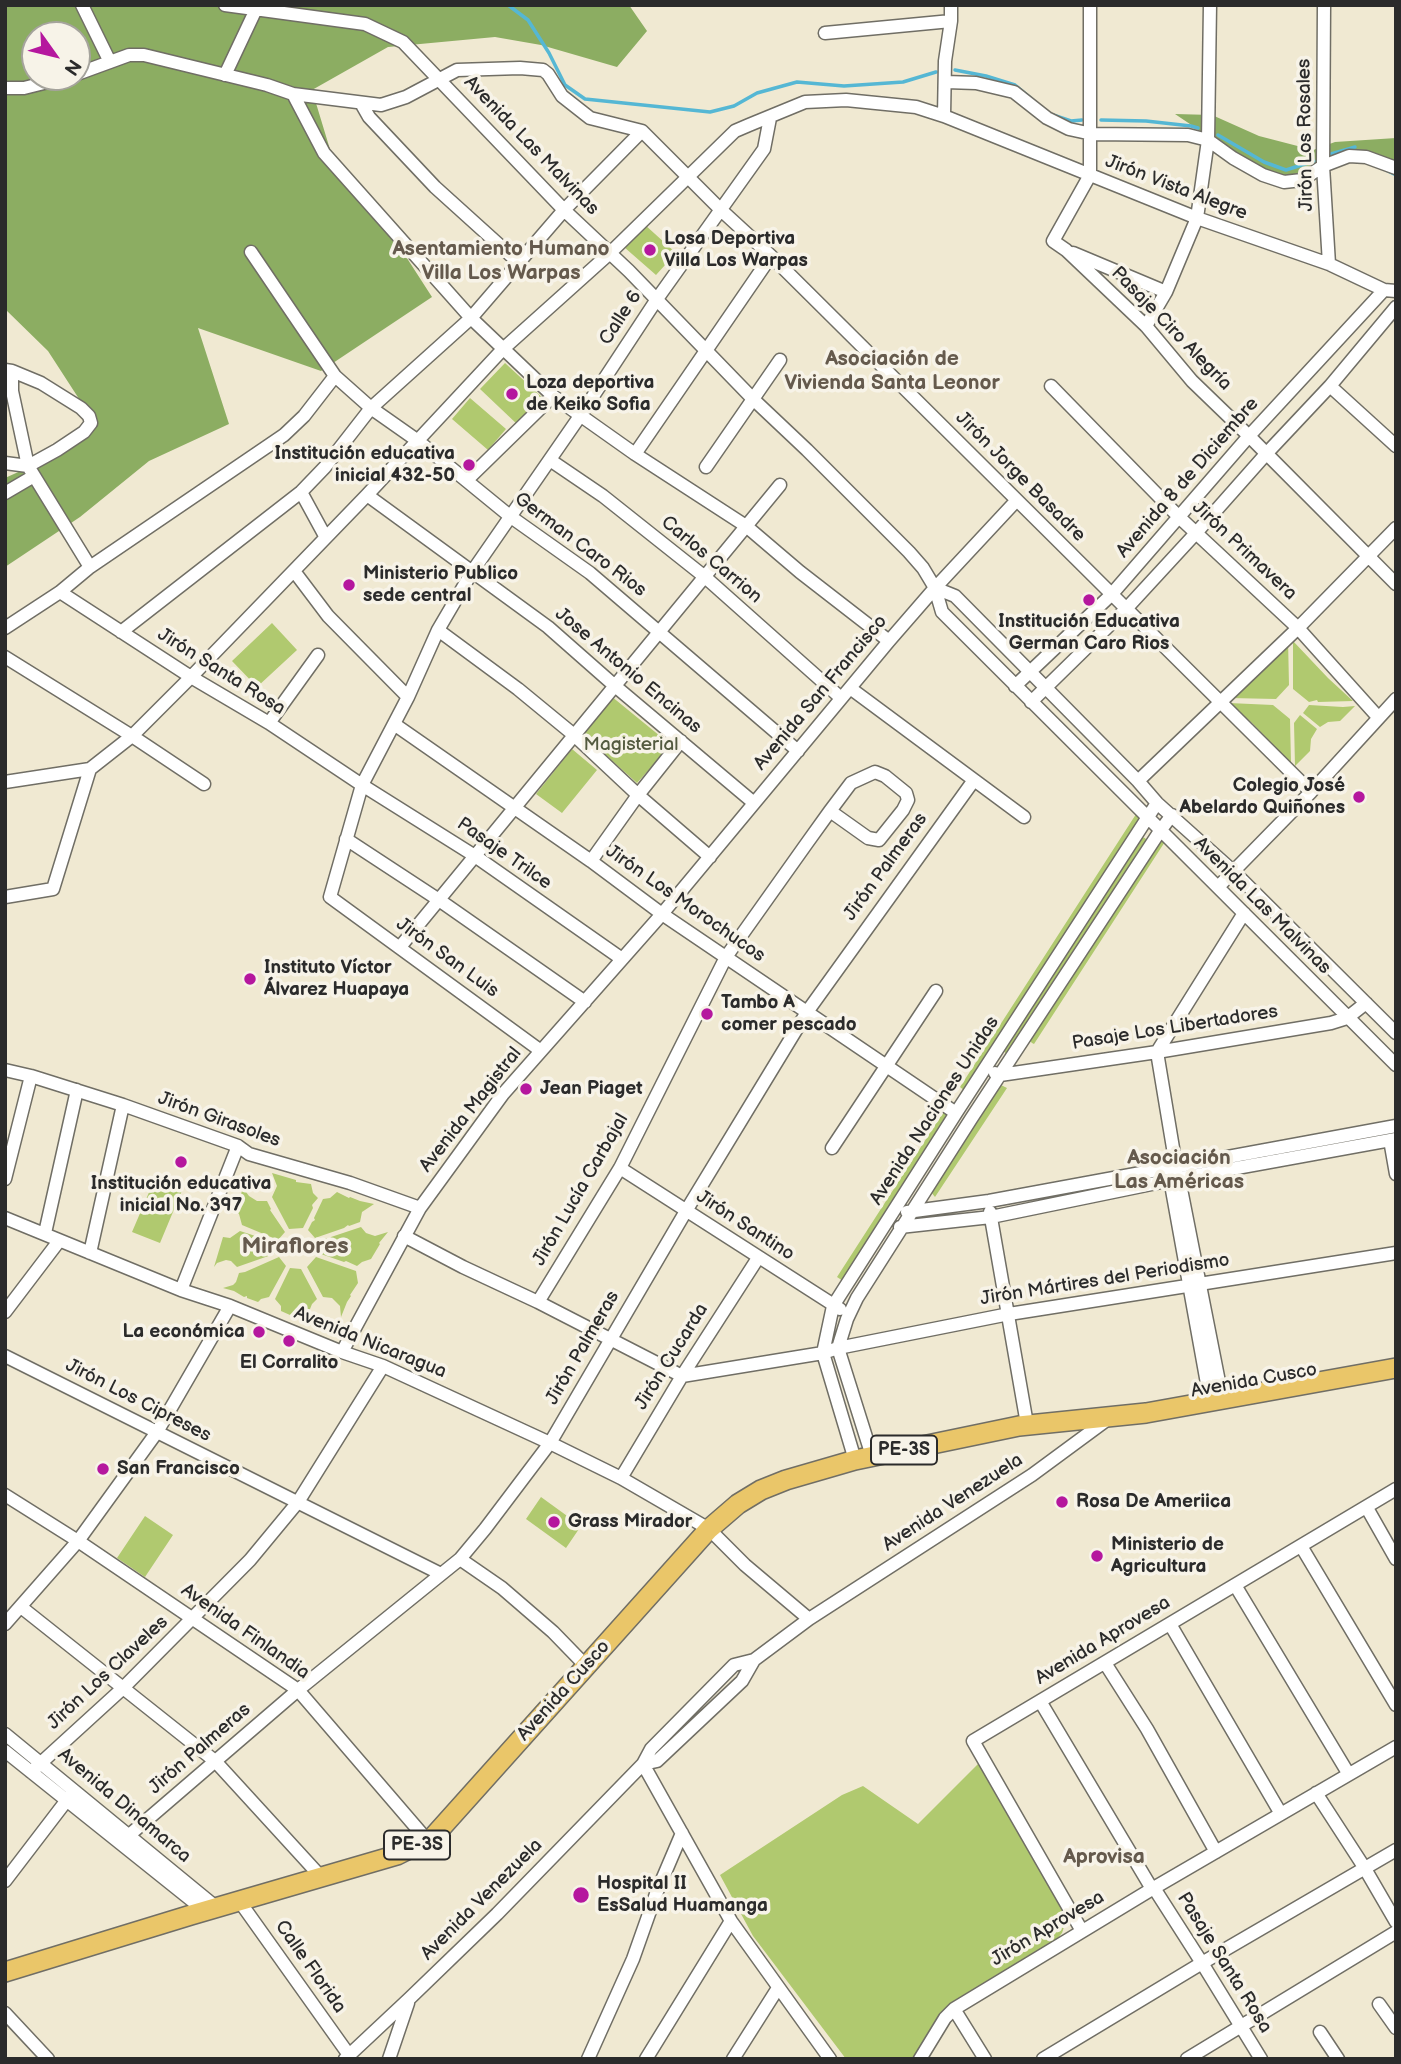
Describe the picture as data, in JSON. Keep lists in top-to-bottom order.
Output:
{
  "streets": {
    "highway": ["Avenida Cusco", "PE-3S"],
    "street": [
      "Jirón Los Rosales",
      "Avenida Las Malvinas",
      "Jirón Vista Alegre",
      "Calle 6",
      "Pasaje Ciro Alegría",
      "Jirón Jorge Basadre",
      "Avenida 8 de Diciembre",
      "German Caro Rios",
      "Jirón Primavera",
      "Carlos Carrion",
      "Jose Antonio Encinas",
      "Jirón Santa Rosa",
      "Avenida San Francisco",
      "Pasaje Trilce",
      "Jirón Palmeras",
      "Jirón Los Morochucos",
      "Jirón San Luis",
      "Pasaje Los Libertadores",
      "Avenida Magistral",
      "Avenida Naciones Unidas",
      "Jirón Girasoles",
      "Jirón Lucía Carbajal",
      "Jirón Santino",
      "Jirón Mártires del Periodismo",
      "Avenida Nicaragua",
      "Jirón Cucarda",
      "Jirón Los Cipreses",
      "Avenida Venezuela",
      "Avenida Finlandia",
      "Avenida Aprovesa",
      "Jirón Los Claveles",
      "Avenida Dinamarca",
      "Jirón Aprovesa",
      "Pasaje Santa Rosa",
      "Calle Florida"
    ]
  },
  "crossings": [
    ["Jirón Los Rosales", "Jirón Vista Alegre"],
    ["Avenida Las Malvinas", "Jirón Vista Alegre"],
    ["Avenida Las Malvinas", "Calle 6"],
    ["Avenida Las Malvinas", "Avenida 8 de Diciembre"],
    ["Avenida Las Malvinas", "Avenida San Francisco"],
    ["Avenida Las Malvinas", "Pasaje Los Libertadores"],
    ["Avenida Las Malvinas", "Avenida Naciones Unidas"],
    ["Jirón Vista Alegre", "Calle 6"],
    ["Jirón Vista Alegre", "Jirón Jorge Basadre"],
    ["Jirón Vista Alegre", "Avenida 8 de Diciembre"],
    ["Jirón Vista Alegre", "German Caro Rios"],
    ["Jirón Vista Alegre", "Jose Antonio Encinas"],
    ["Jirón Vista Alegre", "Jirón Santa Rosa"],
    ["Calle 6", "Jirón Jorge Basadre"],
    ["Calle 6", "German Caro Rios"],
    ["Calle 6", "Carlos Carrion"],
    ["Calle 6", "Jose Antonio Encinas"],
    ["Calle 6", "Jirón Santa Rosa"],
    ["Calle 6", "Pasaje Trilce"],
    ["Calle 6", "Jirón Los Morochucos"],
    ["Calle 6", "Jirón San Luis"],
    ["Pasaje Ciro Alegría", "Avenida 8 de Diciembre"],
    ["Jirón Jorge Basadre", "Avenida 8 de Diciembre"],
    ["Jirón Jorge Basadre", "Avenida San Francisco"],
    ["Avenida 8 de Diciembre", "Jirón Primavera"],
    ["German Caro Rios", "Avenida San Francisco"],
    ["Carlos Carrion", "Avenida San Francisco"],
    ["Carlos Carrion", "Jirón Palmeras"],
    ["Jose Antonio Encinas", "Avenida San Francisco"],
    ["Jirón Santa Rosa", "Pasaje Trilce"],
    ["Avenida San Francisco", "Jirón Los Morochucos"],
    ["Avenida San Francisco", "Avenida Magistral"],
    ["Pasaje Trilce", "Avenida Magistral"],
    ["Jirón Palmeras", "Jirón Los Morochucos"],
    ["Jirón Palmeras", "Jirón Santino"],
    ["Jirón Palmeras", "Avenida Nicaragua"],
    ["Jirón Palmeras", "Jirón Los Cipreses"],
    ["Jirón Palmeras", "Avenida Finlandia"],
    ["Jirón Palmeras", "Avenida Dinamarca"],
    ["Jirón Los Morochucos", "Avenida Magistral"],
    ["Jirón Los Morochucos", "Avenida Naciones Unidas"],
    ["Jirón Los Morochucos", "Jirón Lucía Carbajal"],
    ["Jirón San Luis", "Avenida Magistral"],
    ["Pasaje Los Libertadores", "Avenida Naciones Unidas"],
    ["Avenida Magistral", "Jirón Girasoles"],
    ["Avenida Magistral", "Avenida Nicaragua"],
    ["Avenida Naciones Unidas", "Jirón Santino"],
    ["Avenida Naciones Unidas", "Jirón Mártires del Periodismo"],
    ["Avenida Naciones Unidas", "Avenida Cusco"],
    ["Jirón Lucía Carbajal", "Jirón Santino"],
    ["Jirón Santino", "Jirón Cucarda"],
    ["Jirón Mártires del Periodismo", "Jirón Cucarda"],
    ["Avenida Nicaragua", "Jirón Cucarda"],
    ["Avenida Nicaragua", "Avenida Cusco"],
    ["Avenida Nicaragua", "Jirón Los Claveles"],
    ["Avenida Cusco", "Avenida Venezuela"],
    ["Avenida Cusco", "Avenida Finlandia"],
    ["Avenida Cusco", "Avenida Dinamarca"],
    ["Avenida Cusco", "Calle Florida"],
    ["Jirón Los Cipreses", "Jirón Los Claveles"],
    ["Avenida Venezuela", "Calle Florida"],
    ["Avenida Finlandia", "Jirón Los Claveles"],
    ["Avenida Aprovesa", "Jirón Aprovesa"],
    ["Avenida Aprovesa", "Pasaje Santa Rosa"],
    ["Jirón Los Claveles", "Avenida Dinamarca"],
    ["Jirón Aprovesa", "Pasaje Santa Rosa"]
  ],
  "districts": [
    "Asentamiento Humano Villa Los Warpas",
    "Asociación de Vivienda Santa Leonor",
    "Asociación Las Américas",
    "Miraflores",
    "Aprovisa"
  ],
  "parks": ["Magisterial"],
  "places": [
    "Losa Deportiva Villa Los Warpas",
    "Loza deportiva de Keiko Sofia",
    "Institución educativa inicial 432-50",
    "Ministerio Publico sede central",
    "Institución Educativa German Caro Rios",
    "Colegio José Abelardo Quiñones",
    "Instituto Víctor Álvarez Huapaya",
    "Tambo A comer pescado",
    "Jean Piaget",
    "Institución educativa inicial No. 397",
    "La económica",
    "El Corralito",
    "San Francisco",
    "Rosa De Ameriica",
    "Grass Mirador",
    "Ministerio de Agricultura",
    "Hospital II EsSalud Huamanga"
  ],
  "north": "bottom right"
}
